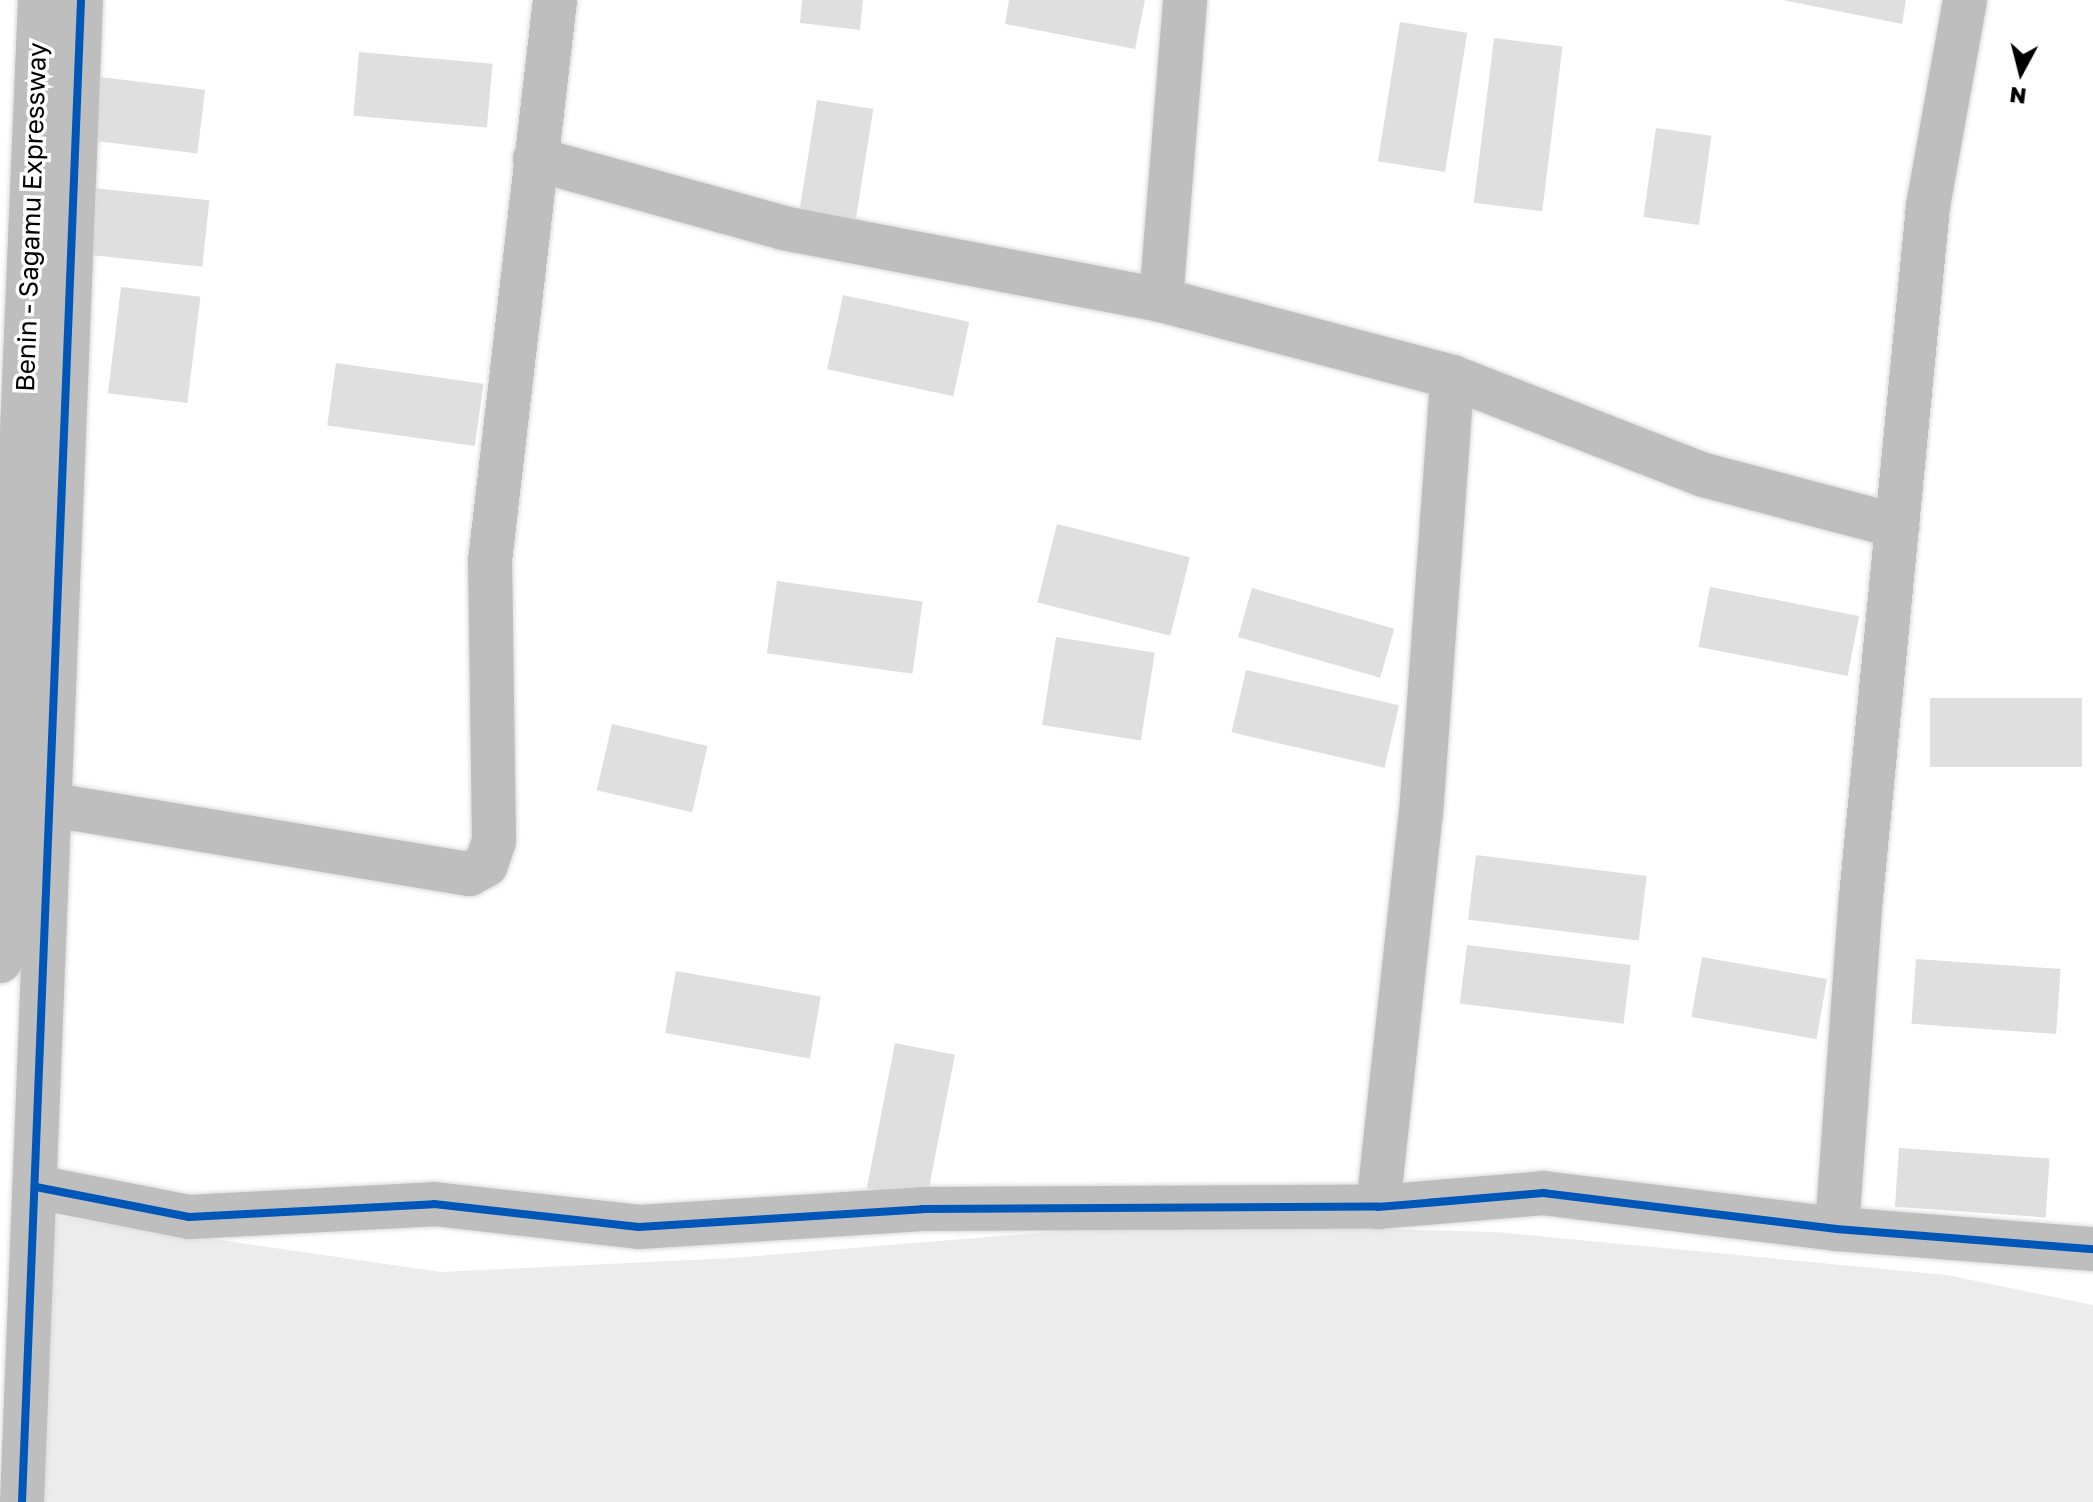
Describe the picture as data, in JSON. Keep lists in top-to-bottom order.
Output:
{
  "streets": {
    "main road": ["Benin - Sagamu Expressway"]
  },
  "north": "bottom"
}
